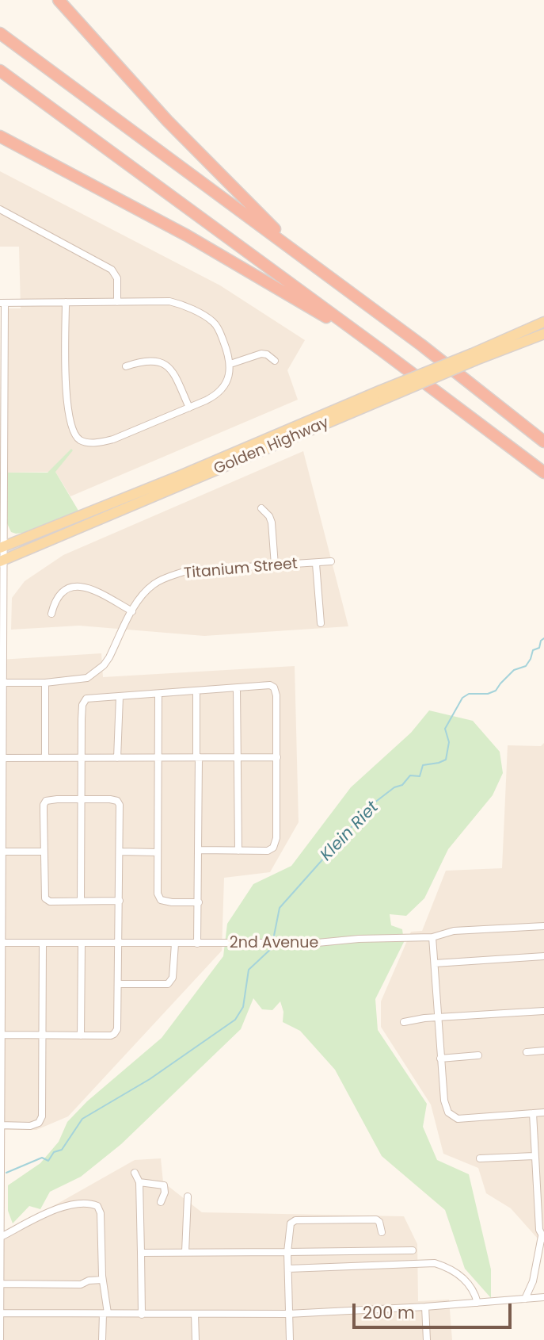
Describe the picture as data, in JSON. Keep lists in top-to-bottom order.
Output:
{
  "streets": {
    "main road": ["Golden Highway"],
    "street": ["Titanium Street", "2nd Avenue"]
  },
  "water": ["Klein Riet"],
  "scale_bar": "200 m"
}
